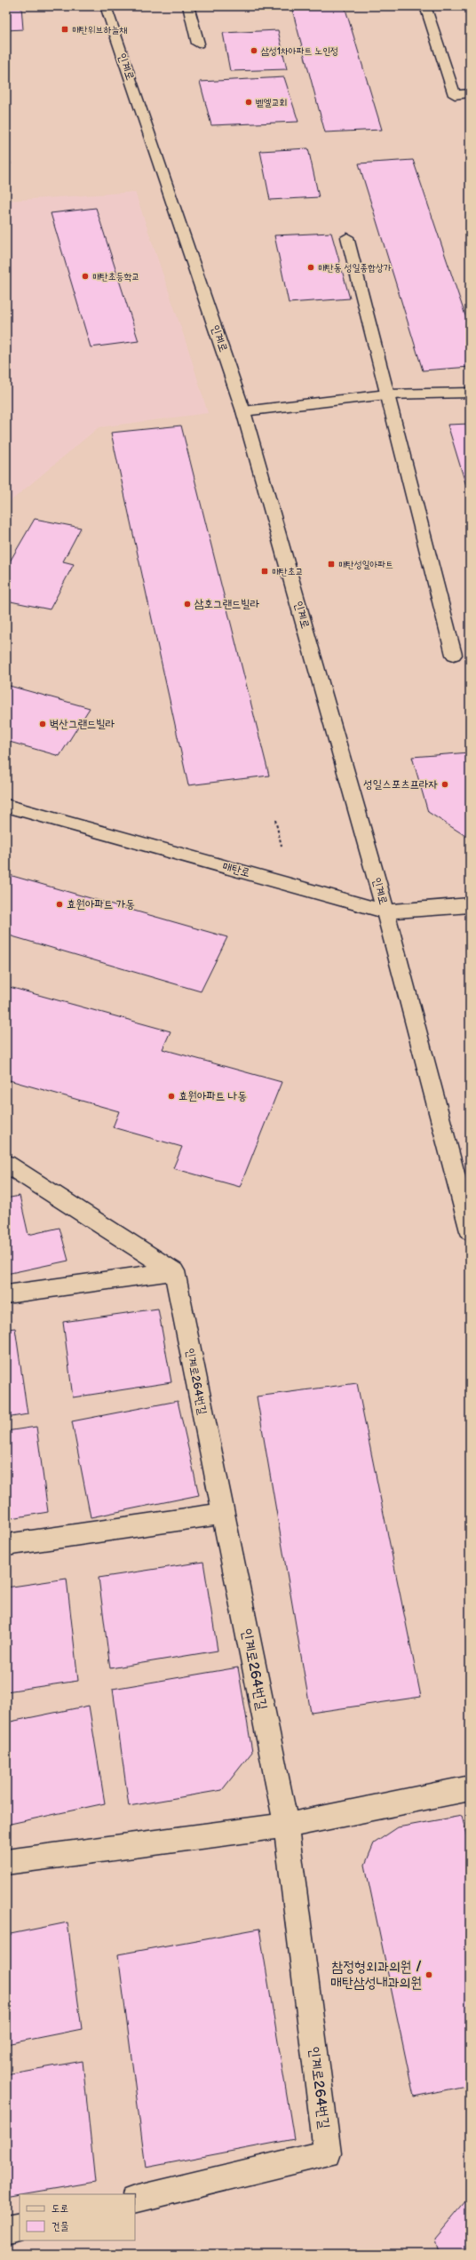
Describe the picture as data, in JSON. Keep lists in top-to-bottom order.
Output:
{
  "streets": {
    "street": ["인계로", "매탄로", "인계로264번길"]
  },
  "crossings": [
    ["인계로", "매탄로"]
  ],
  "places": {
    "transit": ["매탄위브하늘채", "매탄성일아파트", "매탄초교"],
    "other": [
      "삼성1차아파트 노인정",
      "벧엘교회",
      "매탄동 성일종합상가",
      "매탄초등학교",
      "삼호그랜드빌라",
      "벽산그랜드빌라",
      "성일스포츠프라자",
      "효원아파트 가동",
      "효원아파트 나동",
      "참정형외과의원 / 매탄삼성내과의원"
    ]
  },
  "legend": ["도로", "건물"]
}
